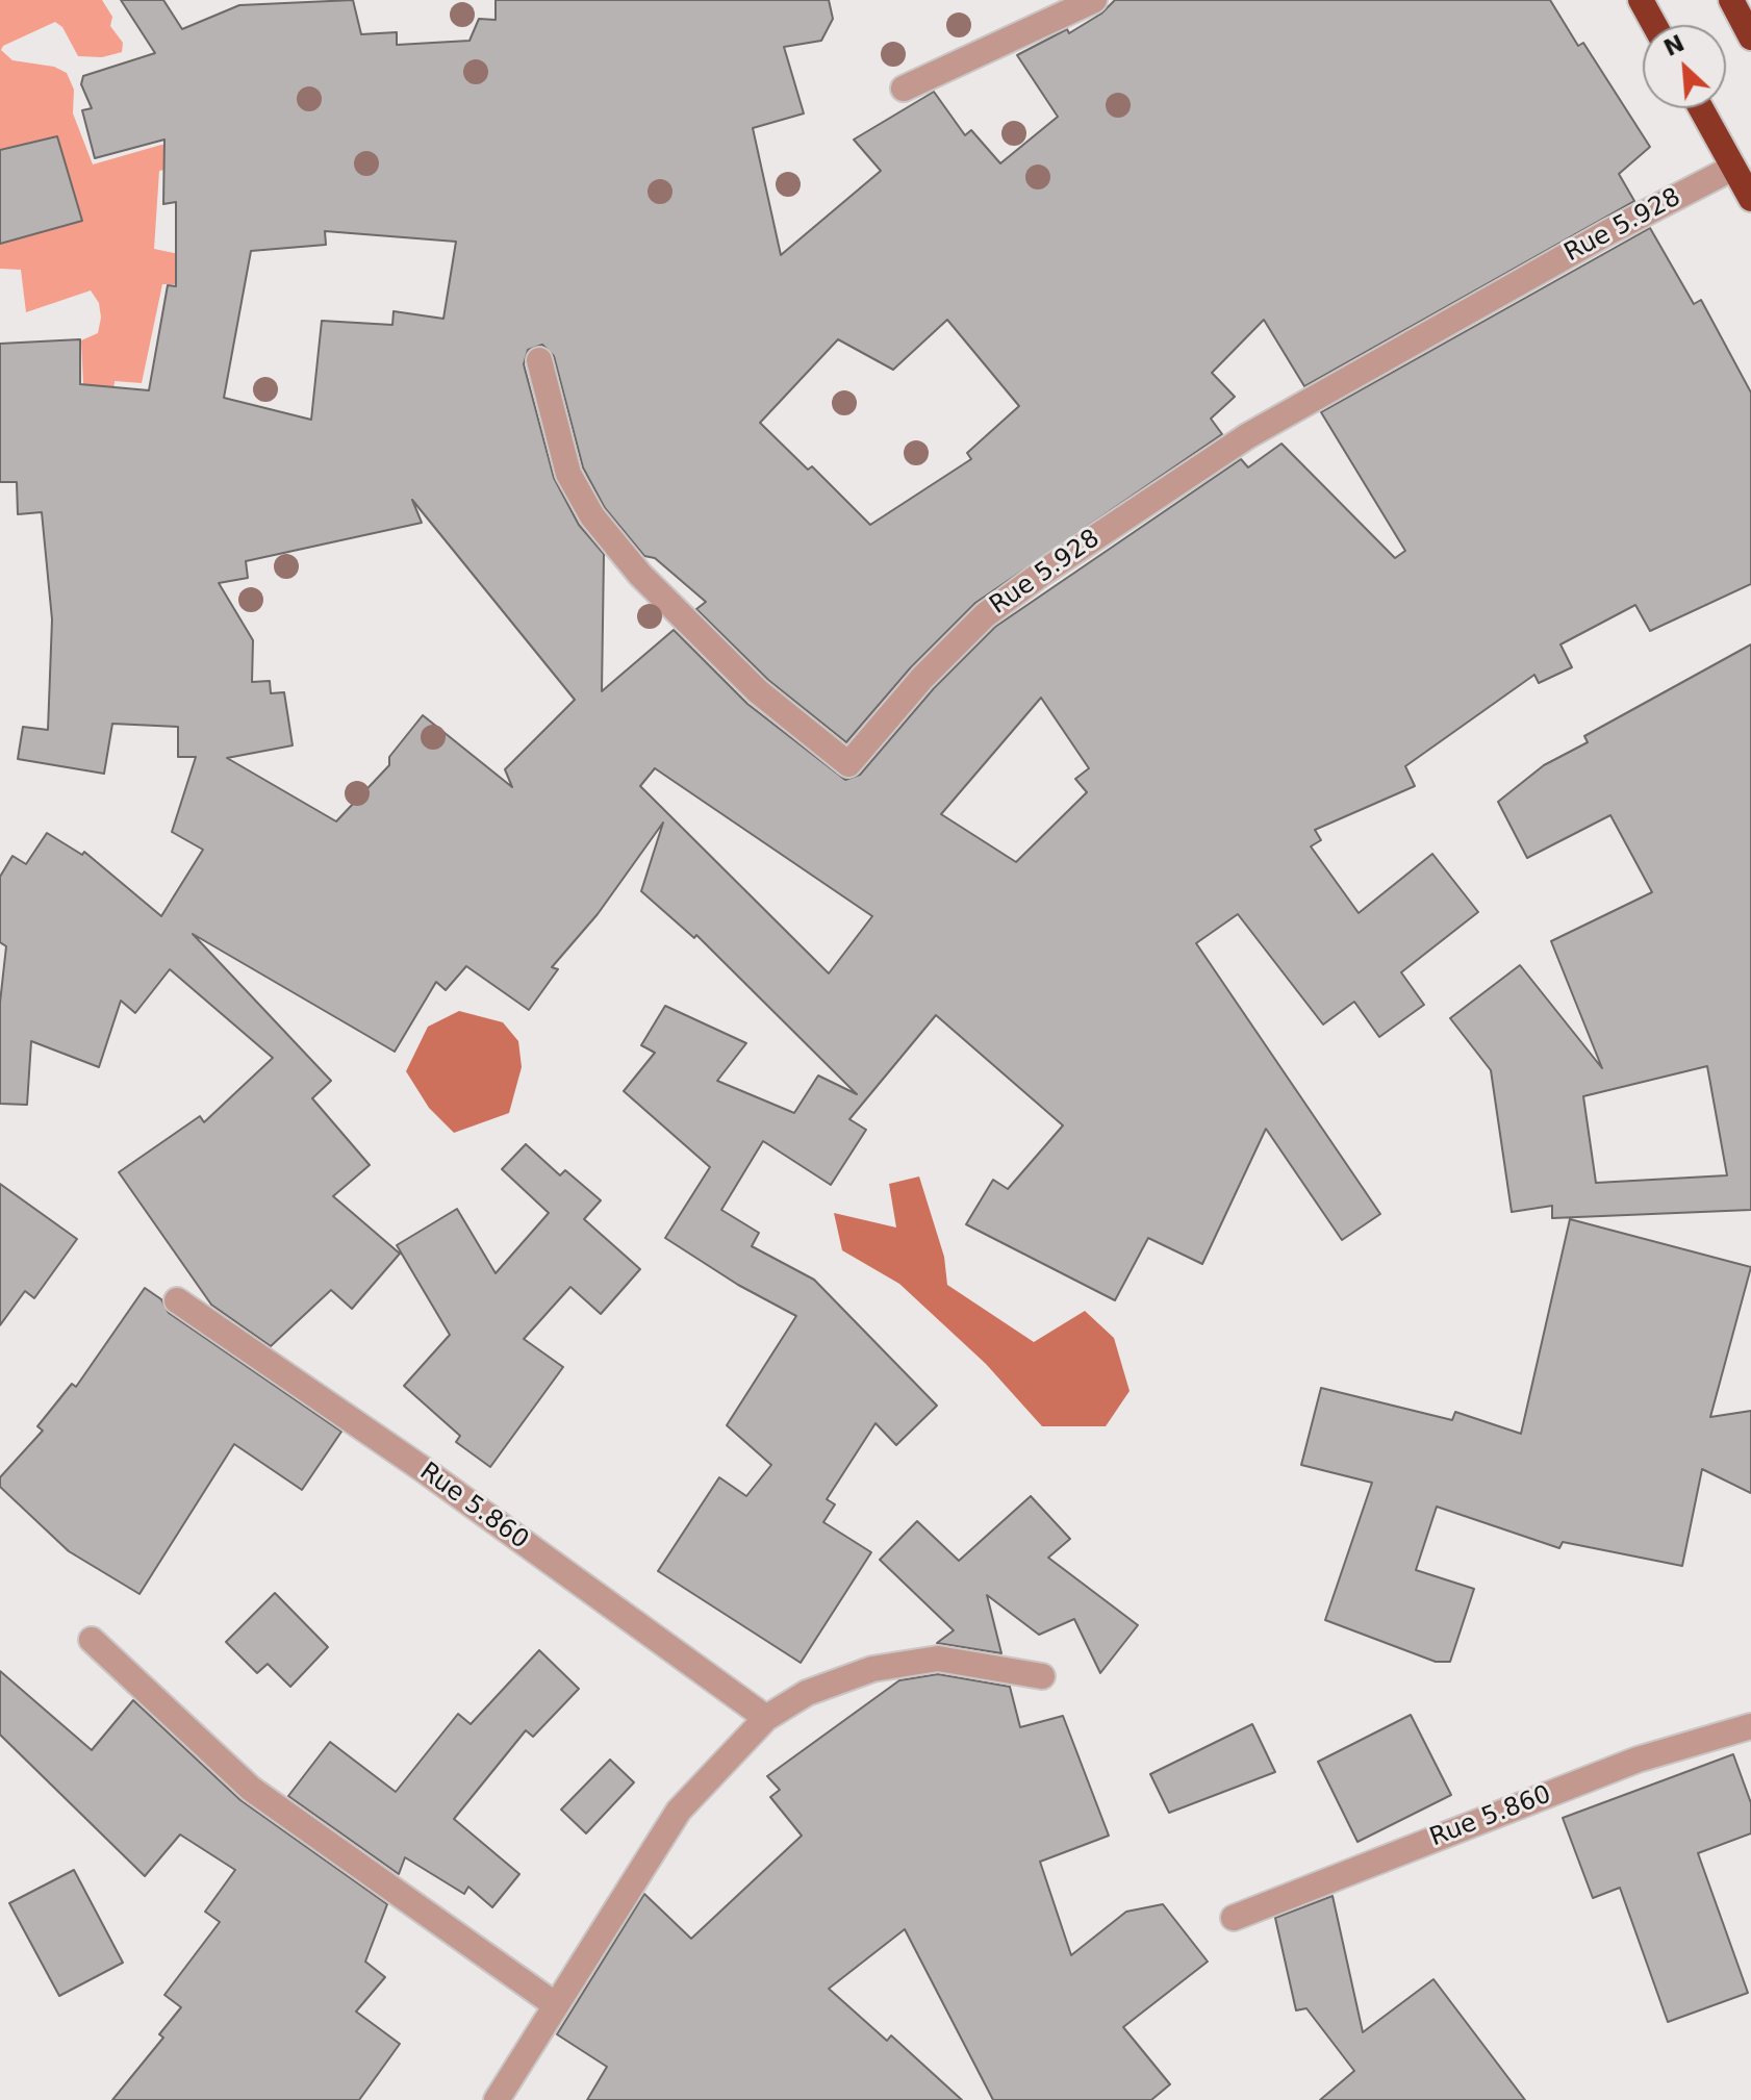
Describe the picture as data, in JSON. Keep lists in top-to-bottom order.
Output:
{
  "streets": {
    "street": ["Rue 5.928", "Rue 5.860"]
  },
  "north": "top left"
}
